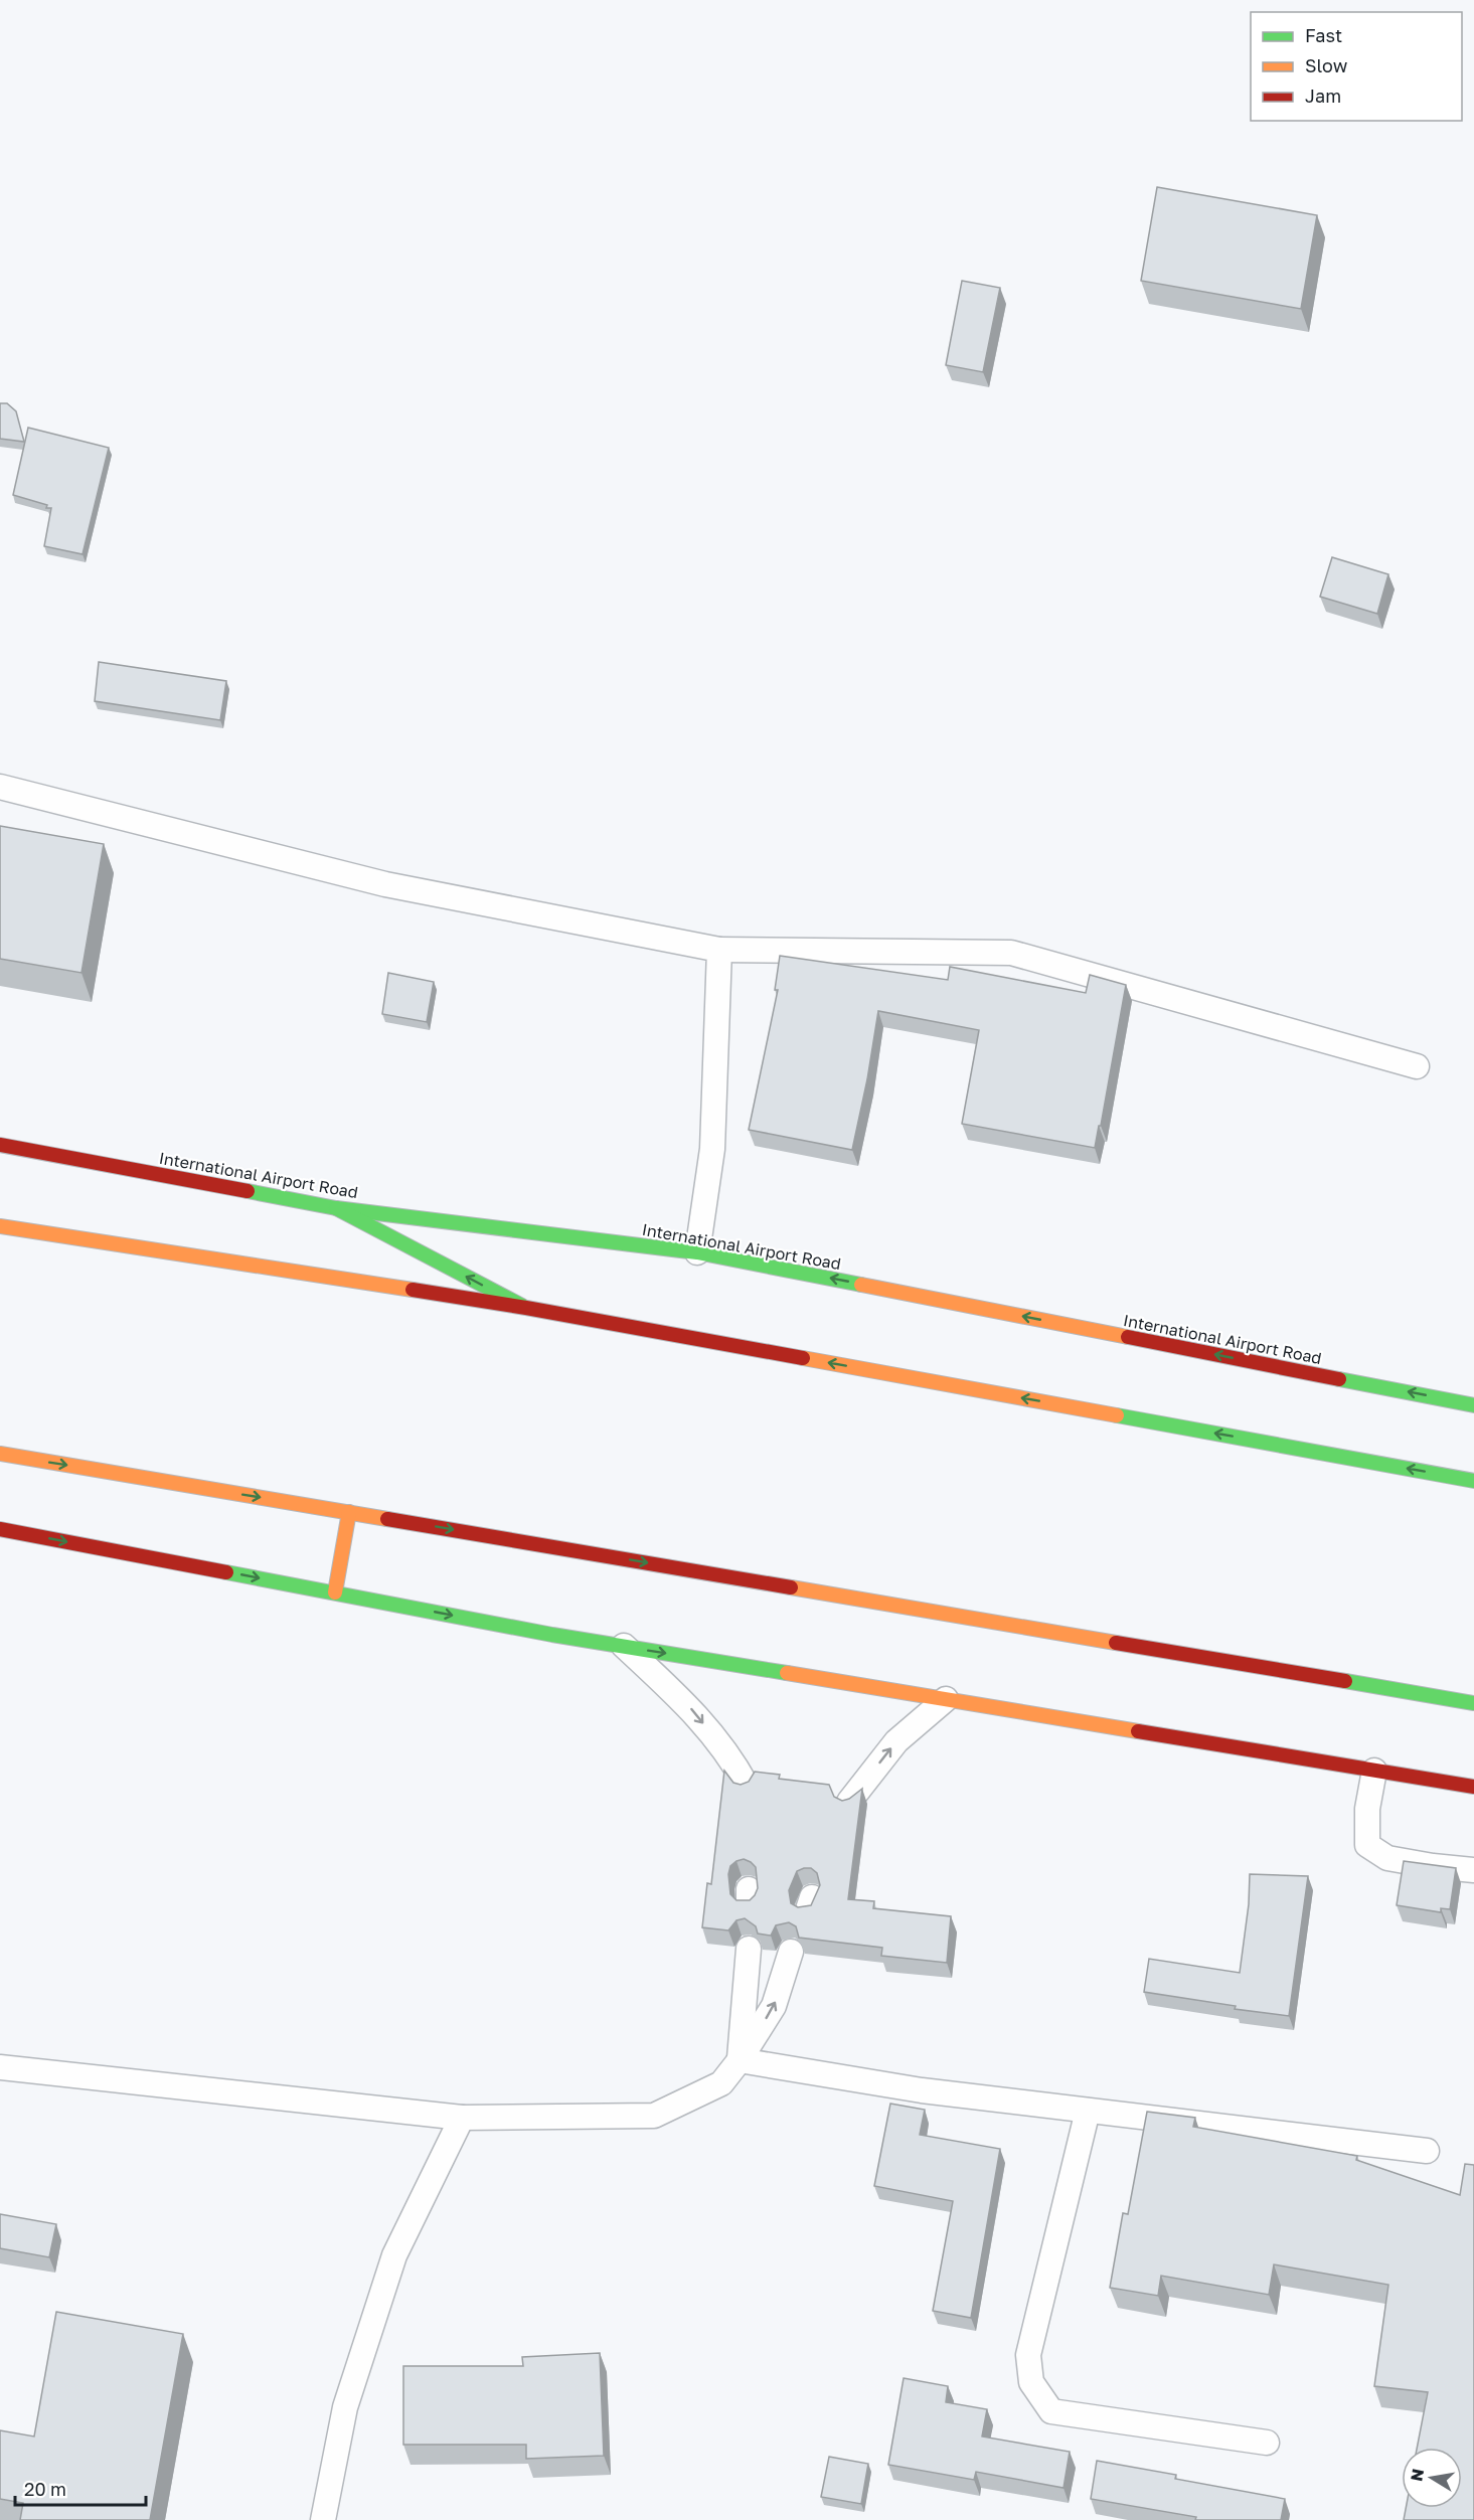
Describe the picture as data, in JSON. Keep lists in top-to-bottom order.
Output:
{
  "streets": {
    "main road": ["International Airport Road"]
  },
  "legend": ["Fast", "Slow", "Jam"],
  "scale_bar": "20 m",
  "north": "left"
}
